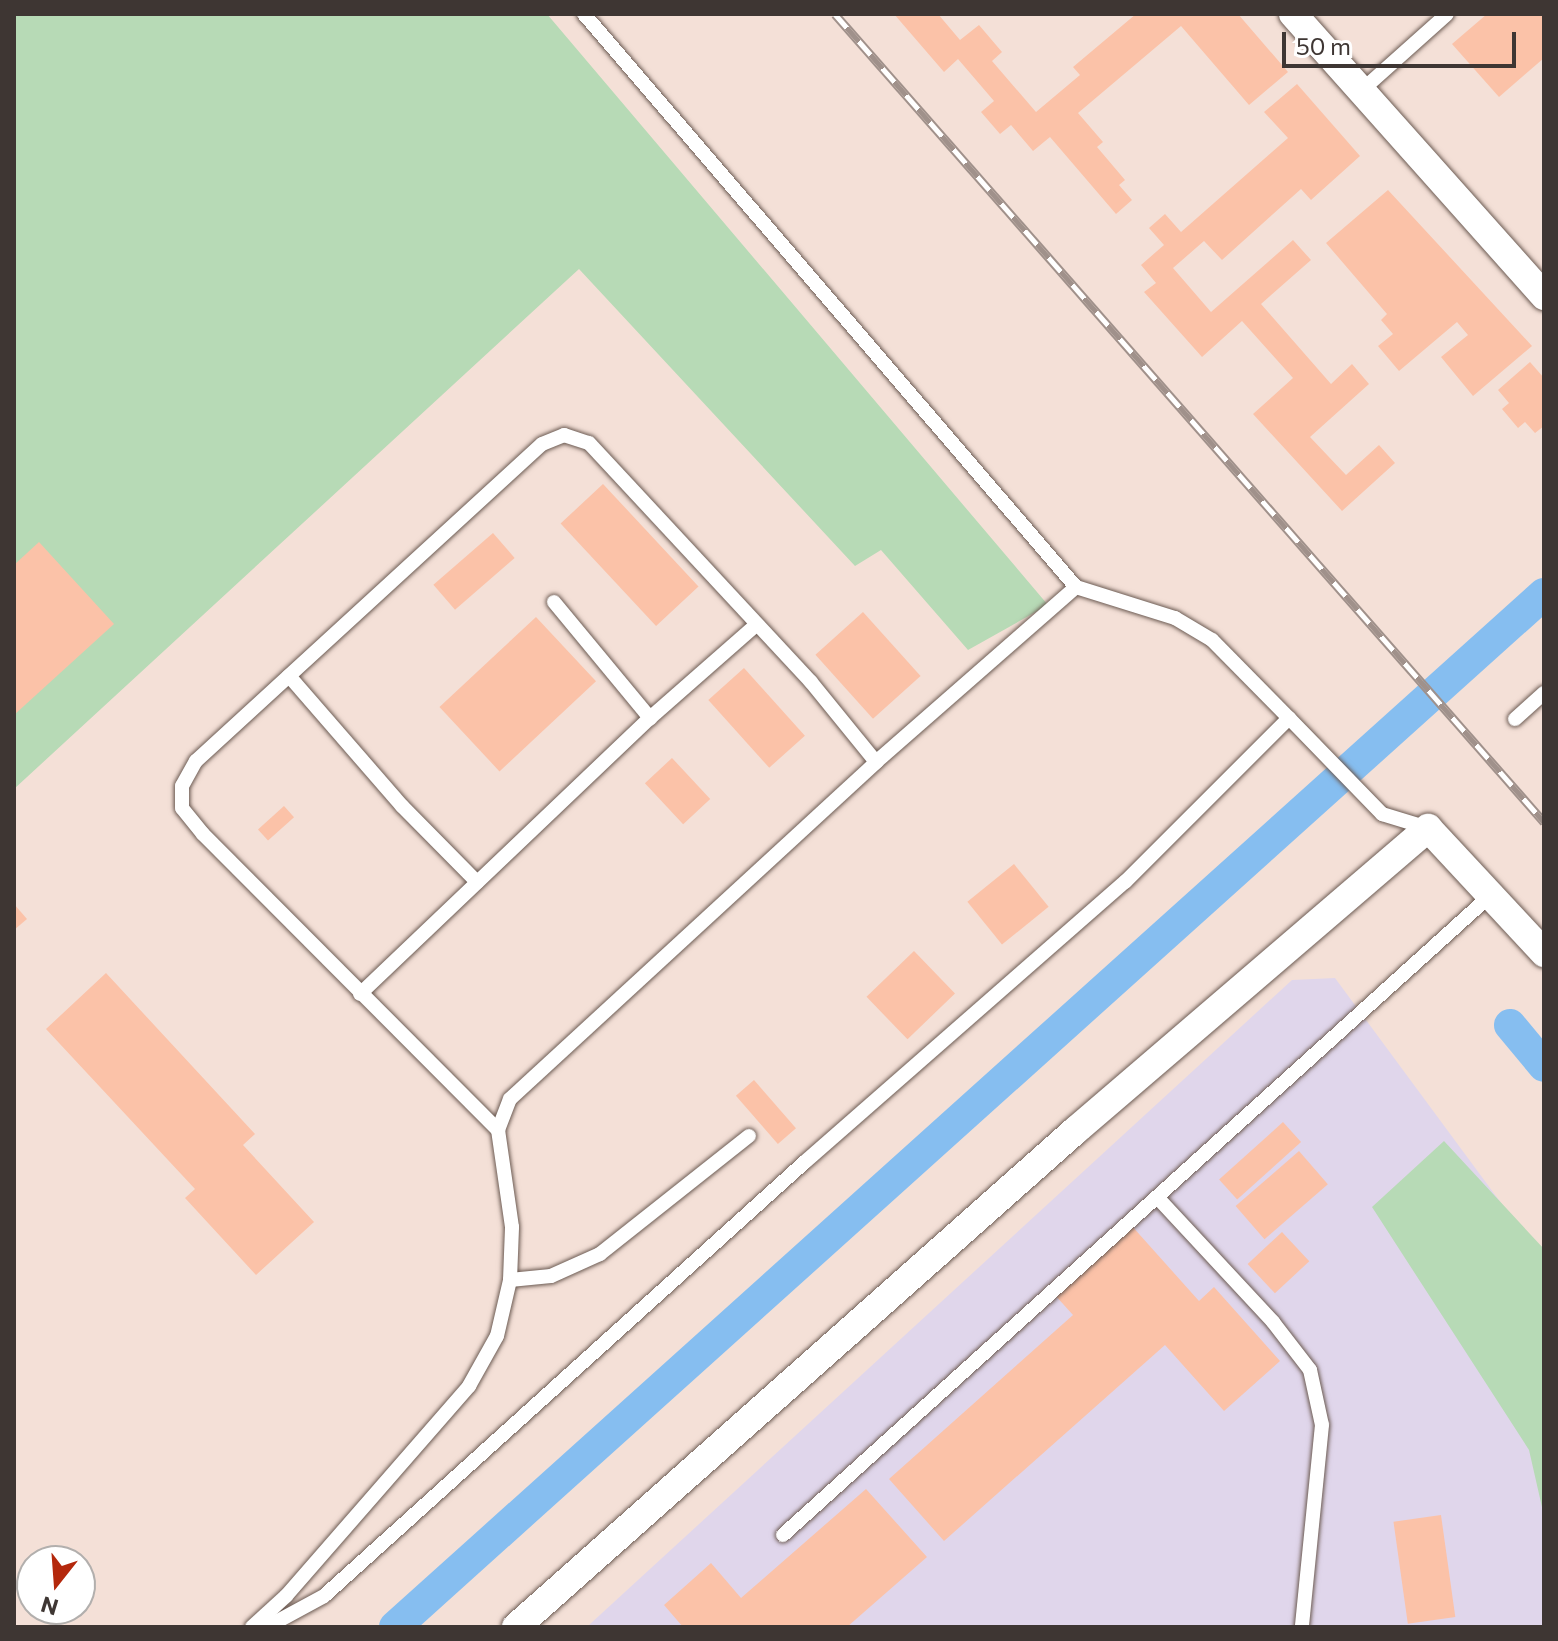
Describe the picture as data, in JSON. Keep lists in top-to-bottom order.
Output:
{
  "scale_bar": "50 m",
  "north": "bottom"
}
